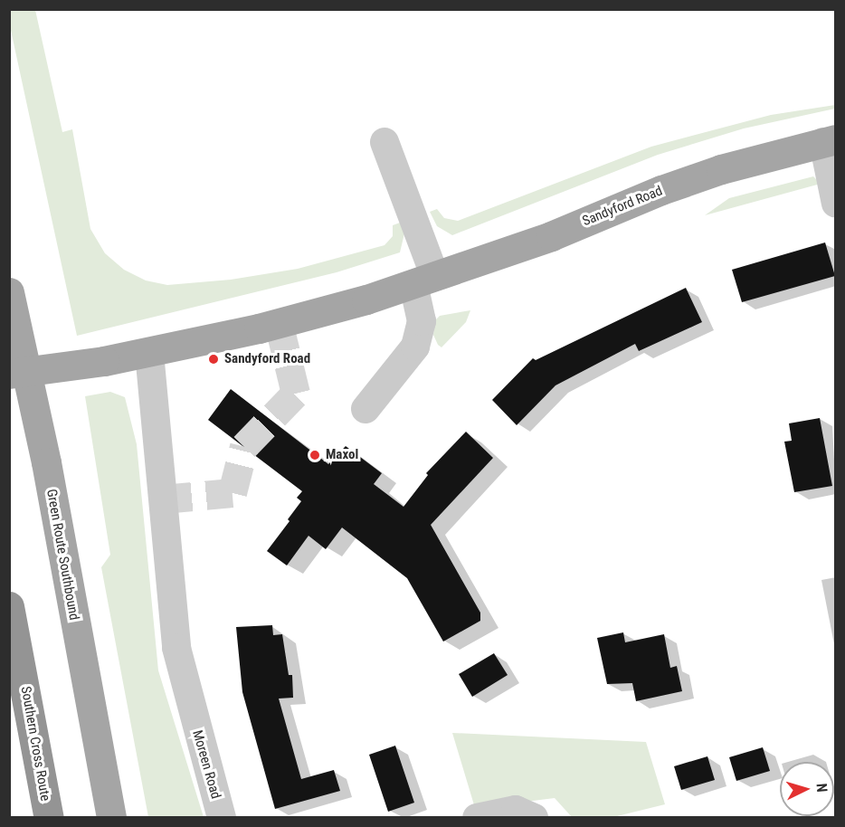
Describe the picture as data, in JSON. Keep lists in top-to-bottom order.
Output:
{
  "streets": {
    "highway": ["Southern Cross Route"],
    "main road": ["Sandyford Road", "Green Route Southbound"],
    "street": ["Moreen Road"]
  },
  "crossings": [
    ["Sandyford Road", "Moreen Road"]
  ],
  "places": ["Sandyford Road", "Maxol"],
  "north": "right"
}
